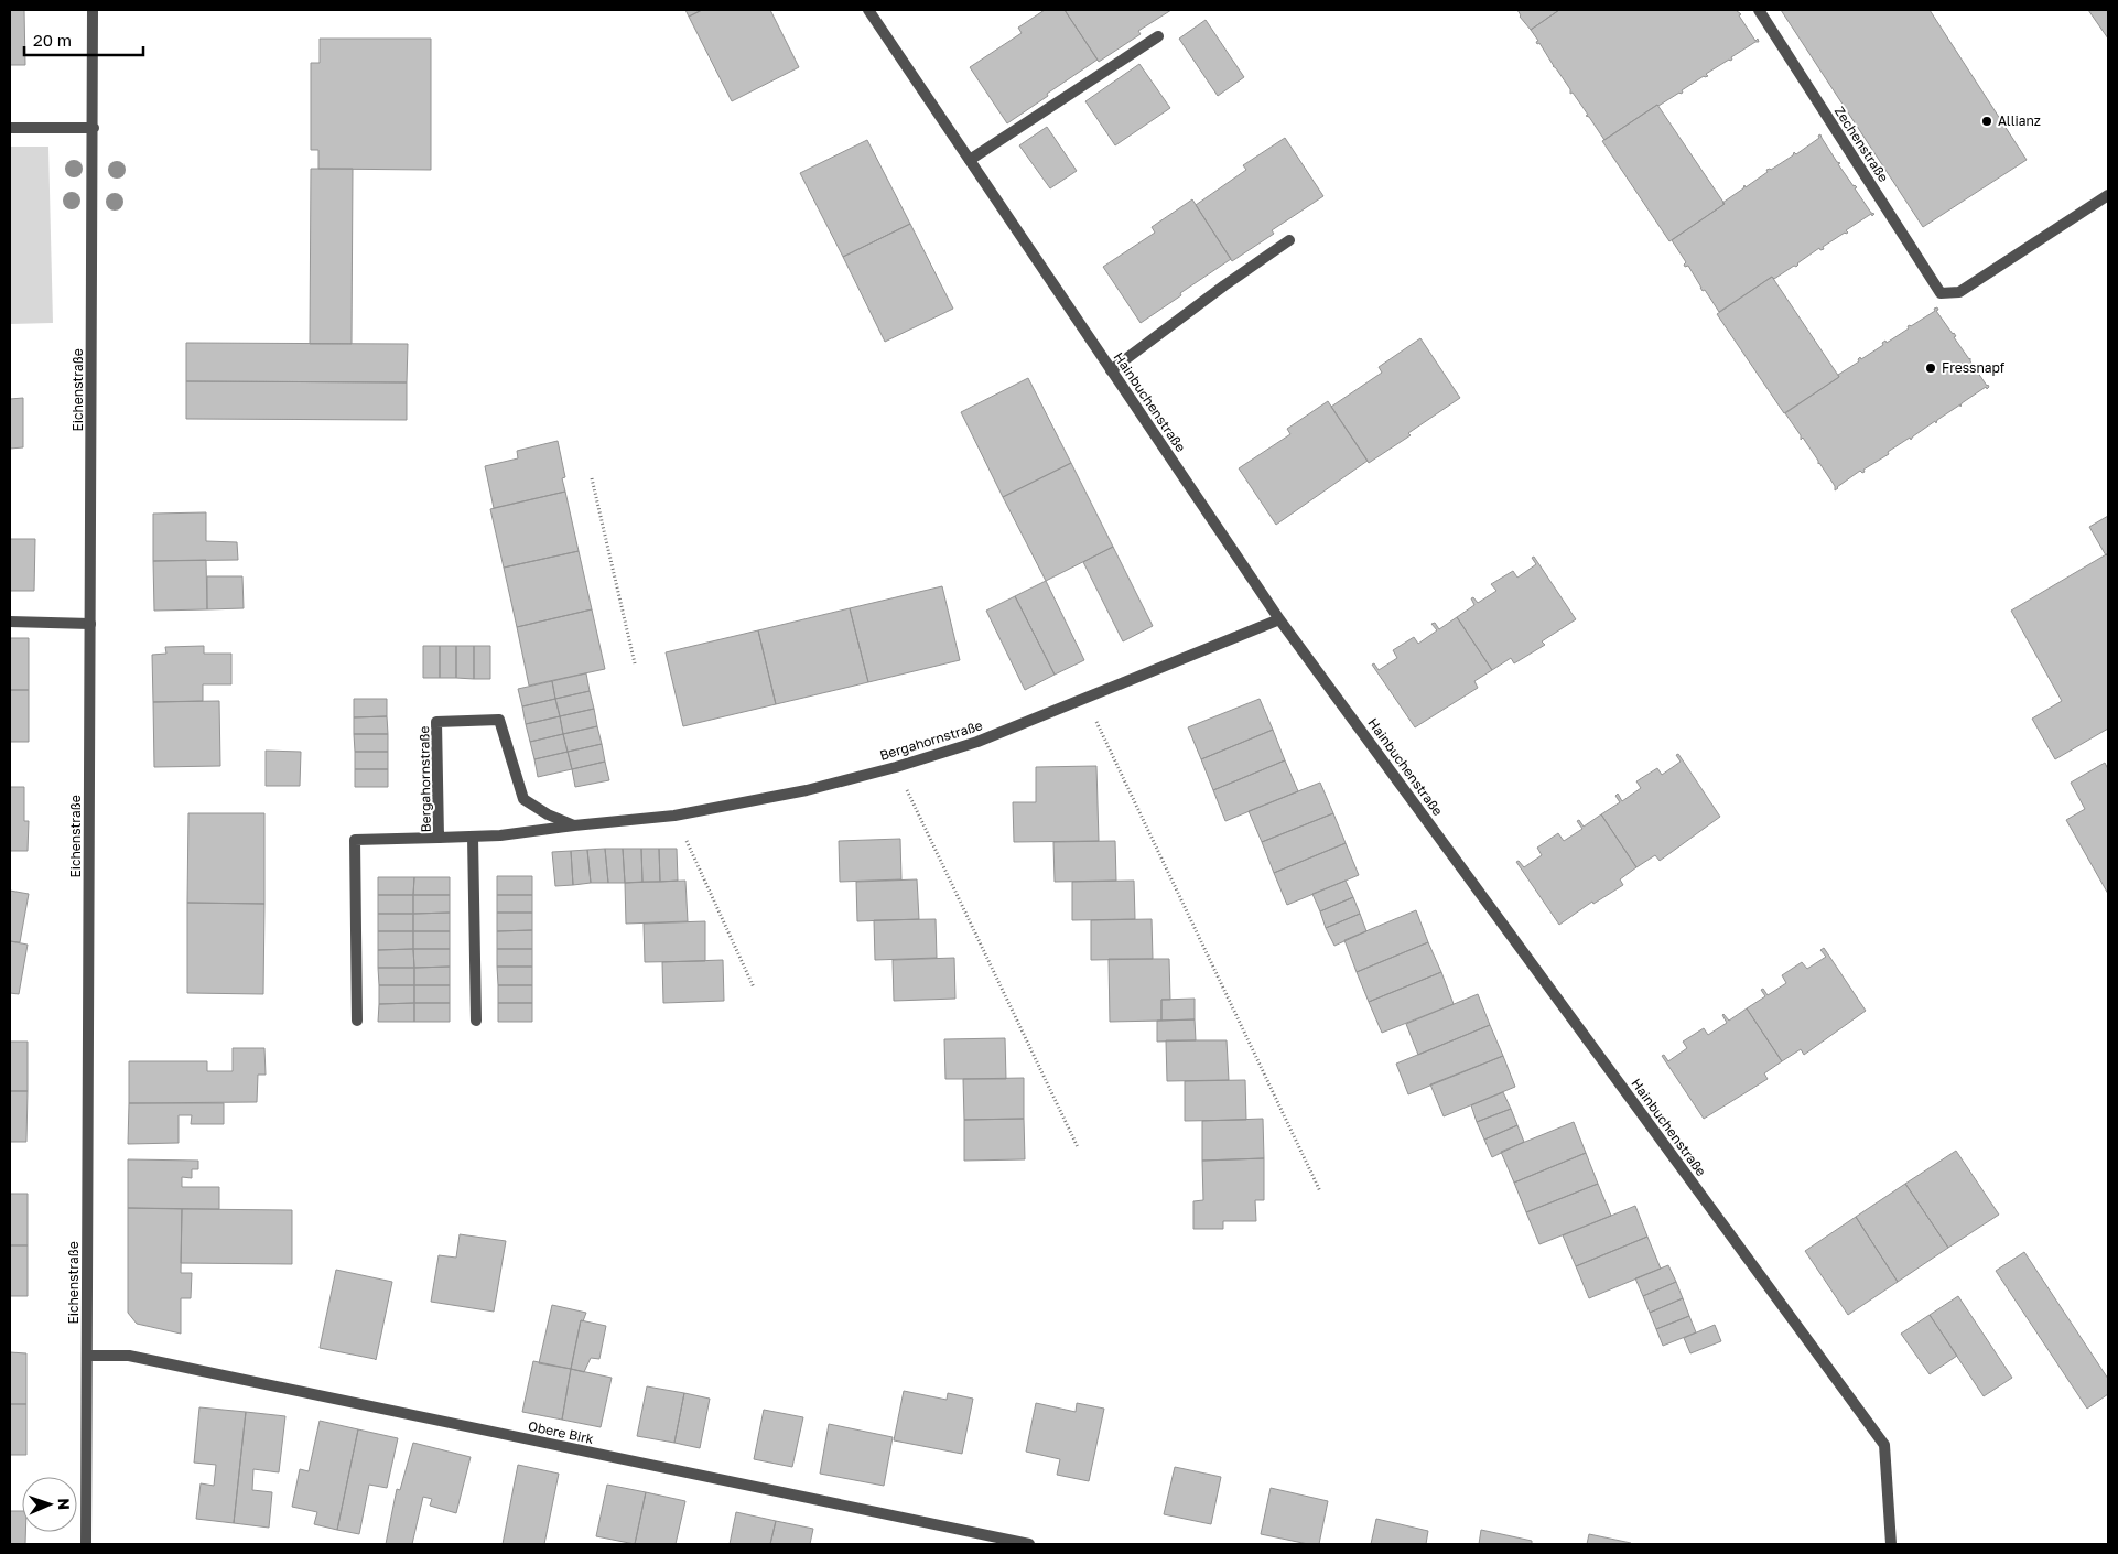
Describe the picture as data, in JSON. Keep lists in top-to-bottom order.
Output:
{
  "streets": {
    "street": [
      "Zechenstraße",
      "Eichenstraße",
      "Hainbuchenstraße",
      "Bergahornstraße",
      "Obere Birk"
    ]
  },
  "crossings": [
    ["Eichenstraße", "Obere Birk"],
    ["Hainbuchenstraße", "Bergahornstraße"]
  ],
  "places": ["Allianz", "Fressnapf"],
  "scale_bar": "20 m",
  "north": "right"
}
